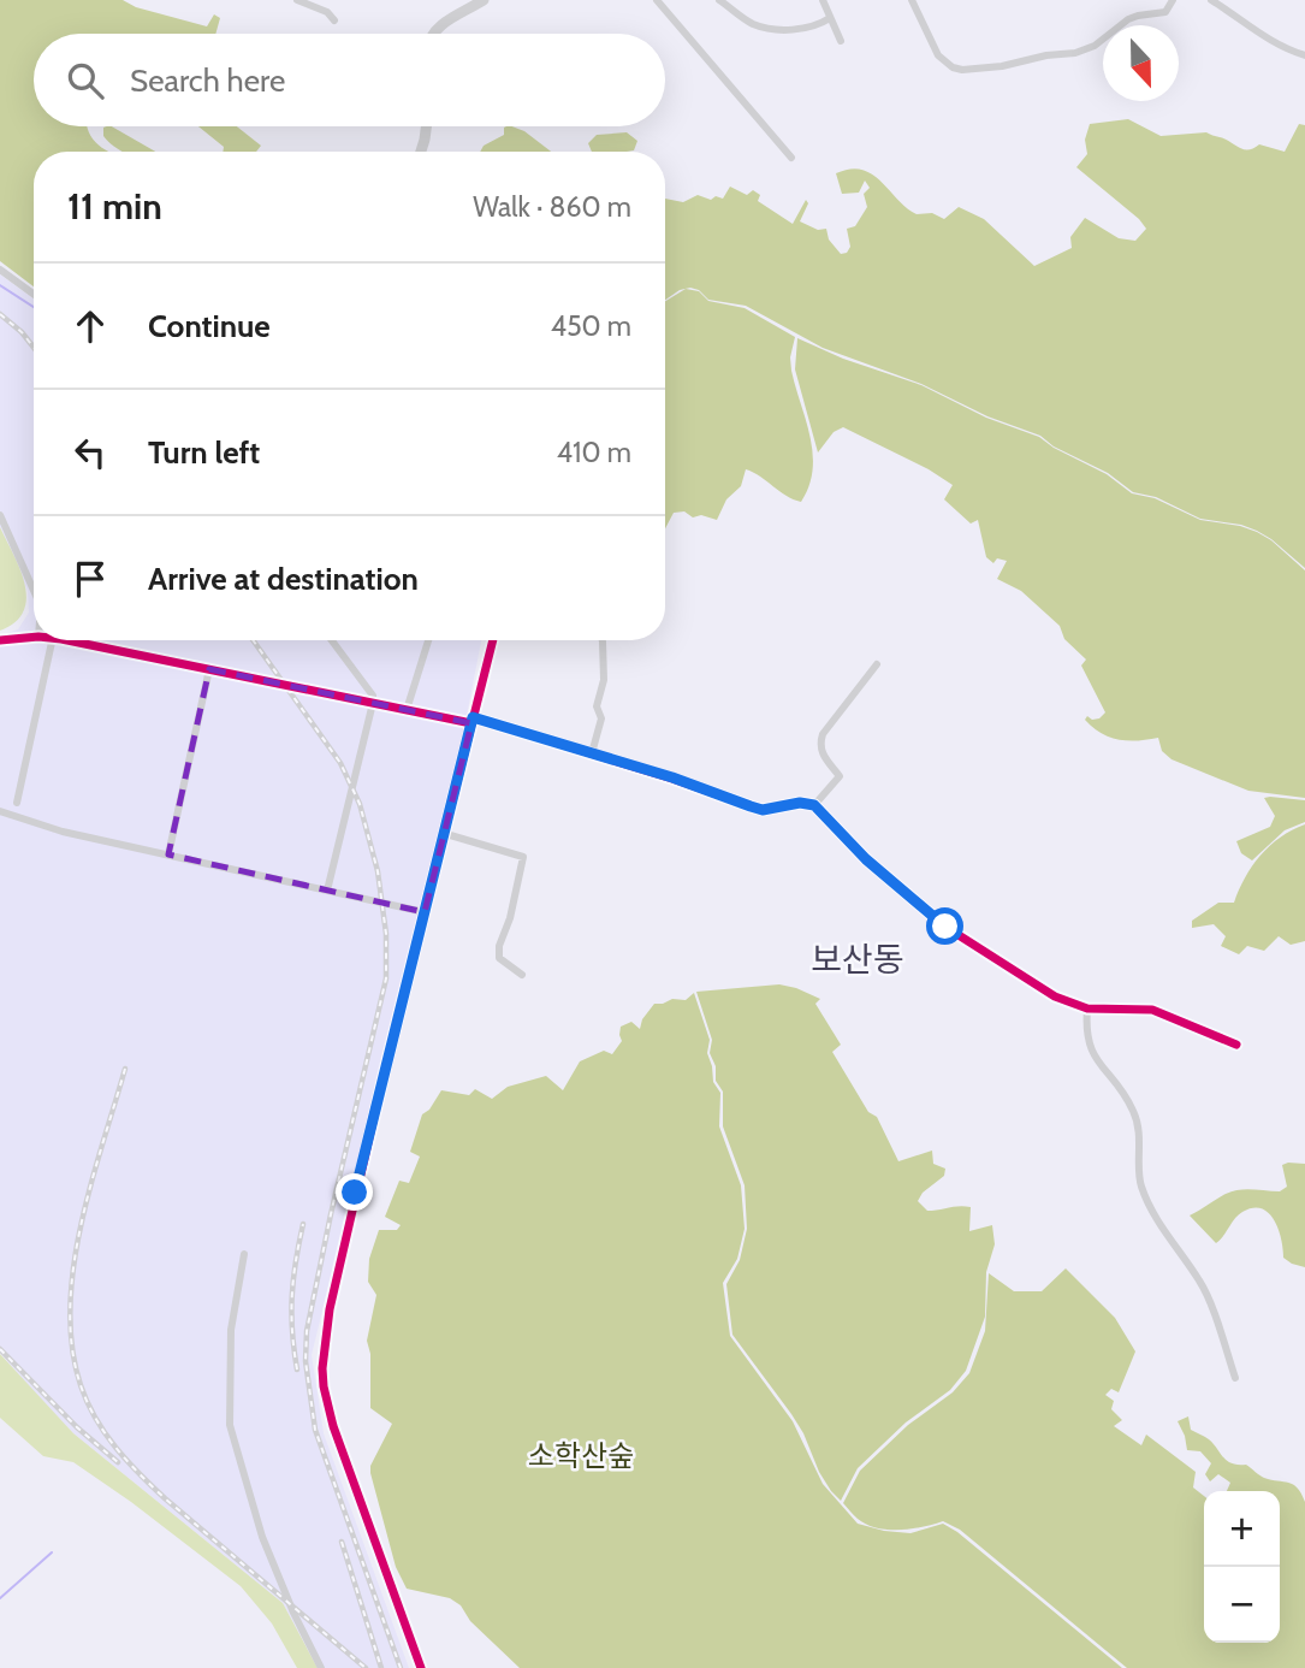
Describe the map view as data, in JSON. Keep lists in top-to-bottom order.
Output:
{
  "districts": ["보산동"],
  "parks": ["소학산숲"],
  "north": "bottom",
  "page": {
    "search": "Search here",
    "heading": ["11 min", "Walk · 860 m"],
    "list": [
      ["Continue", "450 m"],
      ["Turn left", "410 m"],
      "Arrive at destination"
    ],
    "map_buttons": ["+", "−"]
  }
}
